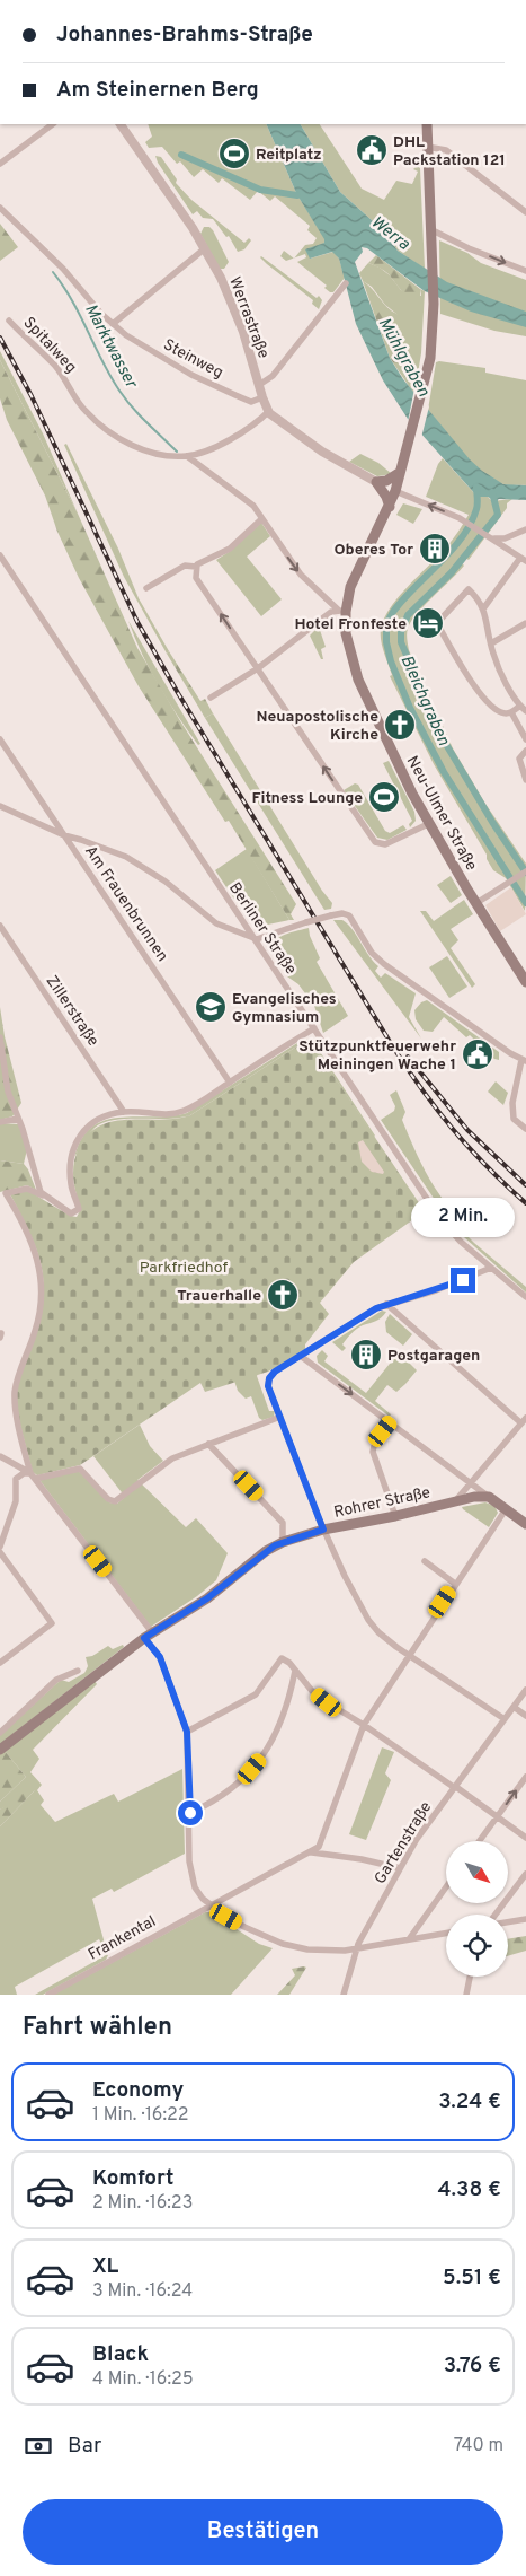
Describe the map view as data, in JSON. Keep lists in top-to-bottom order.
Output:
{
  "streets": {
    "main road": ["Neu-Ulmer Straße", "Rohrer Straße"],
    "street": [
      "Werrastraße",
      "Spitalweg",
      "Steinweg",
      "Am Frauenbrunnen",
      "Berliner Straße",
      "Zillerstraße",
      "Gartenstraße",
      "Frankental"
    ]
  },
  "crossings": [
    ["Werrastraße", "Steinweg"]
  ],
  "water": [
    "Werra",
    "Marktwasser",
    "Mühlgraben",
    "Bleichgraben"
  ],
  "parks": ["Parkfriedhof"],
  "places": {
    "public building": ["DHL Packstation 121", "Stützpunktfeuerwehr Meiningen Wache 1"],
    "sports": ["Reitplatz", "Fitness Lounge"],
    "building": ["Oberes Tor", "Postgaragen"],
    "hotel": ["Hotel Fronfeste"],
    "church": ["Neuapostolische Kirche", "Trauerhalle"],
    "school or university": ["Evangelisches Gymnasium"]
  },
  "north": "bottom right",
  "page": {
    "banner": ["Johannes-Brahms-Straße", "Am Steinernen Berg"],
    "bubble": "2 Min.",
    "heading": "Fahrt wählen",
    "list": [
      {
        "name": "Economy",
        "note": "1 Min. · 16:22",
        "value": "3.24 €"
      },
      {
        "name": "Komfort",
        "note": "2 Min. · 16:23",
        "value": "4.38 €"
      },
      {
        "name": "XL",
        "note": "3 Min. · 16:24",
        "value": "5.51 €"
      },
      {
        "name": "Black",
        "note": "4 Min. · 16:25",
        "value": "3.76 €"
      }
    ],
    "pay": ["Bar", "740 m"],
    "buttons": "Bestätigen"
  }
}
